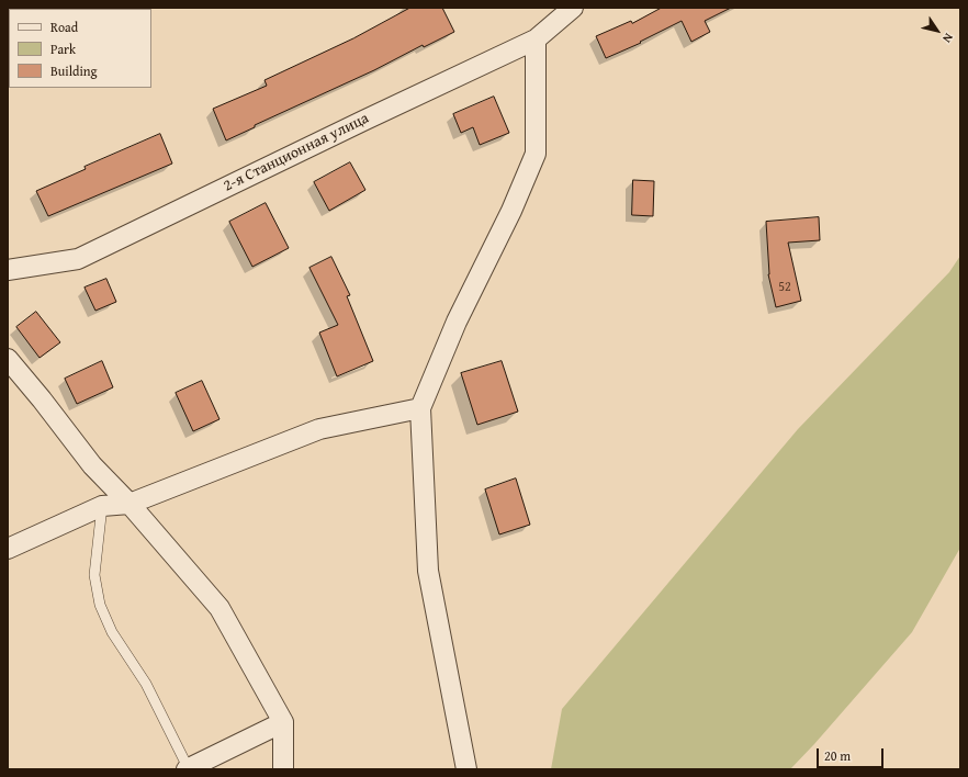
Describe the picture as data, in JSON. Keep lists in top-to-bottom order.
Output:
{
  "streets": {
    "street": ["2-я Станционная улица"]
  },
  "house_numbers": ["52"],
  "legend": ["Road", "Park", "Building"],
  "scale_bar": "20 m",
  "north": "bottom right"
}
